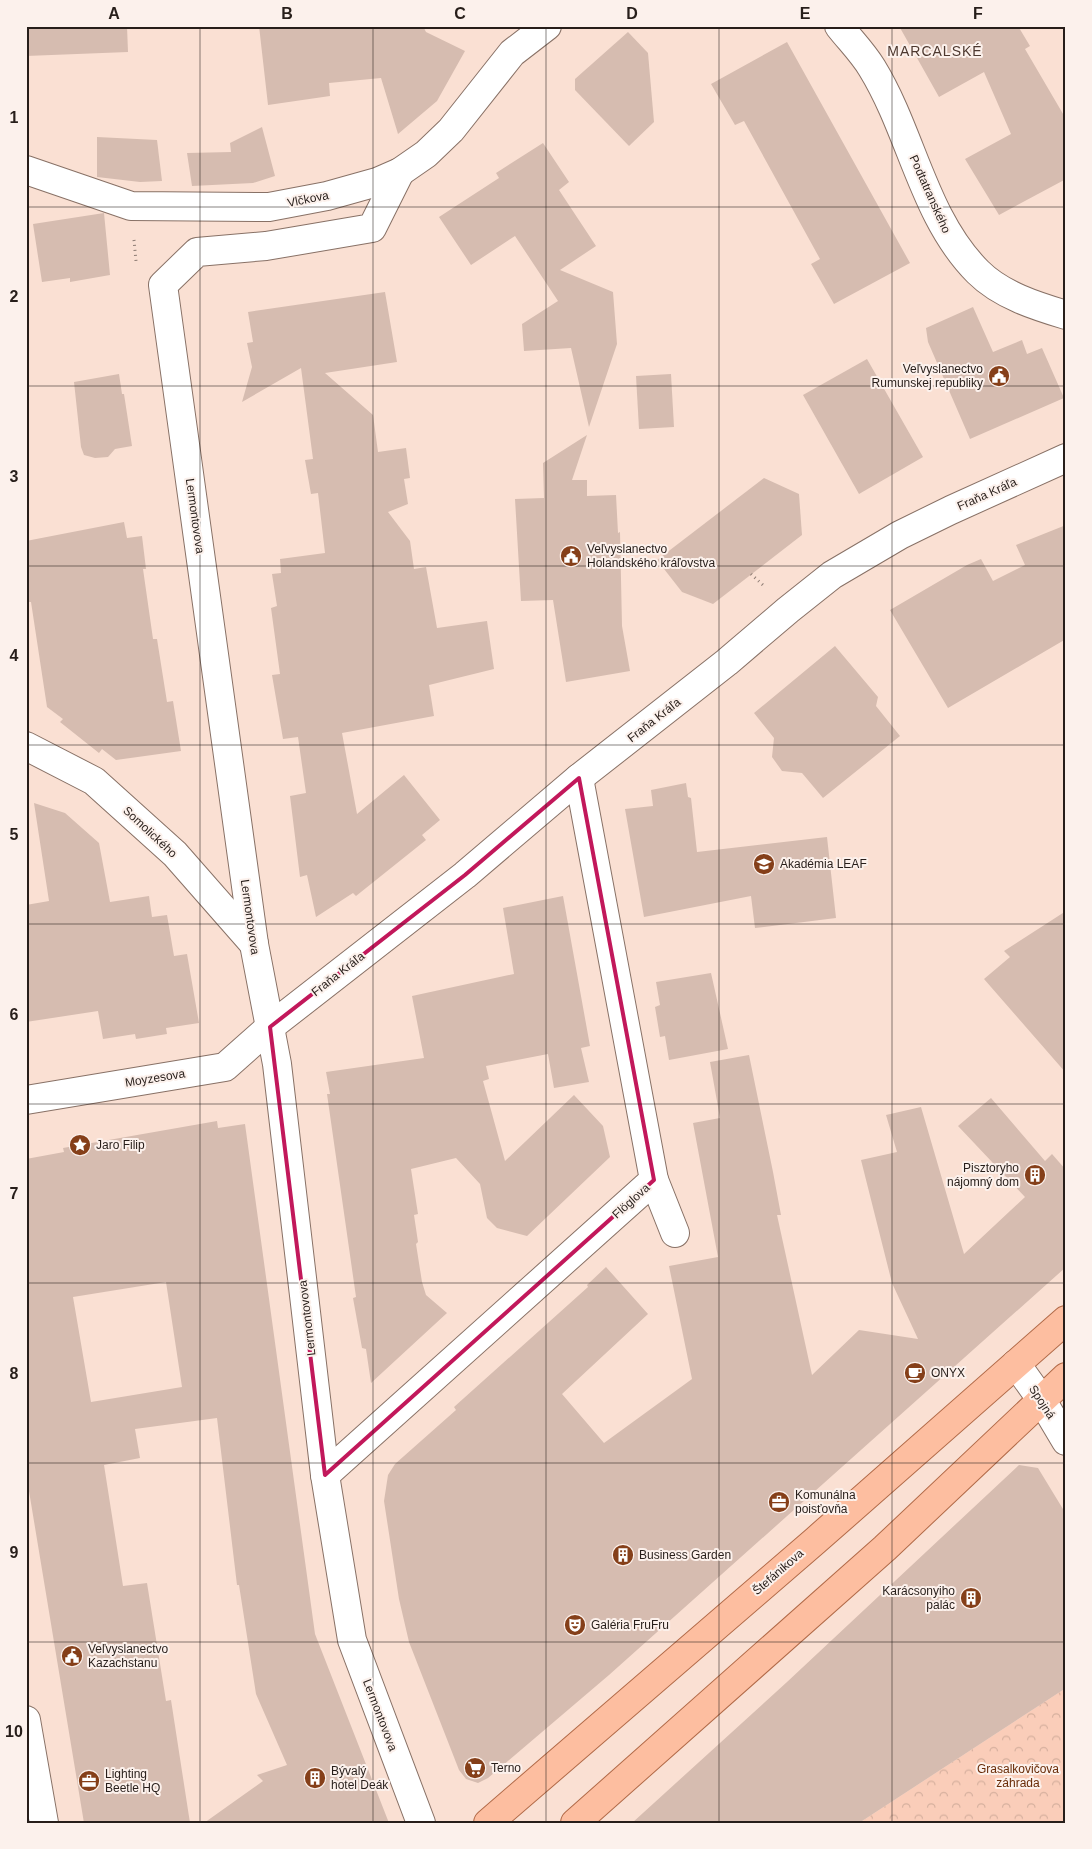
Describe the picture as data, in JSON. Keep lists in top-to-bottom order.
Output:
{
  "streets": {
    "main road": ["Štefánikova"],
    "street": [
      "Podtatranského",
      "Vlčkova",
      "Fraňa Kráľa",
      "Lermontovova",
      "Somolického",
      "Moyzesova",
      "Flöglova",
      "Spojná"
    ]
  },
  "crossings": [
    ["Fraňa Kráľa", "Lermontovova"],
    ["Fraňa Kráľa", "Moyzesova"],
    ["Fraňa Kráľa", "Flöglova"],
    ["Lermontovova", "Somolického"],
    ["Lermontovova", "Moyzesova"],
    ["Lermontovova", "Flöglova"],
    ["Spojná", "Štefánikova"]
  ],
  "districts": ["MARCALSKÉ"],
  "parks": ["Grasalkovičova záhrada"],
  "places": {
    "public building": ["Veľvyslanectvo Rumunskej republiky", "Veľvyslanectvo Holandského kráľovstva", "Veľvyslanectvo Kazachstanu"],
    "school or university": ["Akadémia LEAF"],
    "place": ["Jaro Filip"],
    "building": [
      "Pisztoryho nájomný dom",
      "Business Garden",
      "Karácsonyiho palác",
      "Bývalý hotel Deák"
    ],
    "cafe": ["ONYX"],
    "office": ["Komunálna poisťovňa", "Lighting Beetle HQ"],
    "theatre": ["Galéria FruFru"],
    "supermarket": ["Terno"]
  },
  "grid": {
    "columns": [
      "A",
      "B",
      "C",
      "D",
      "E",
      "F"
    ],
    "rows": [
      "1",
      "2",
      "3",
      "4",
      "5",
      "6",
      "7",
      "8",
      "9",
      "10"
    ]
  }
}
